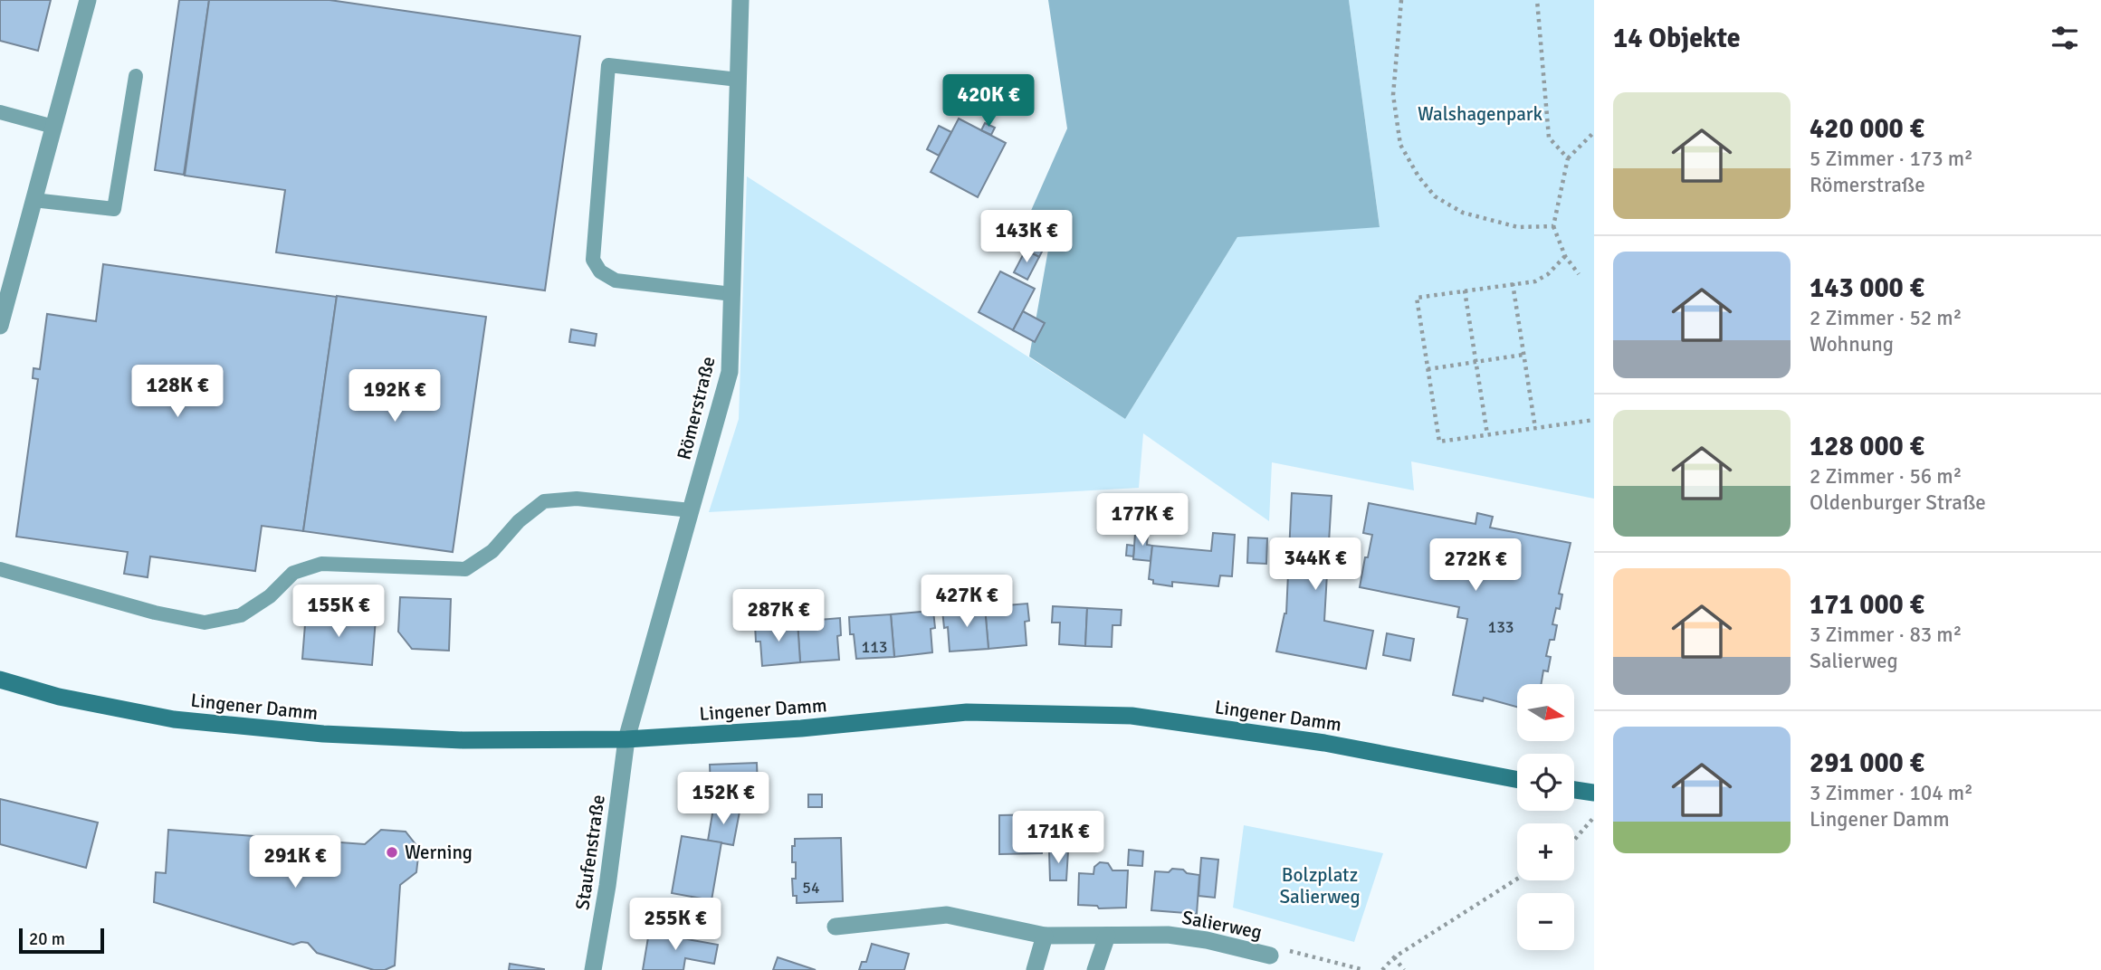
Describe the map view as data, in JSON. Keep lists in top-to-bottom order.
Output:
{
  "streets": {
    "main road": ["Lingener Damm"],
    "street": ["Römerstraße", "Staufenstraße", "Salierweg"]
  },
  "crossings": [
    ["Römerstraße", "Lingener Damm"],
    ["Römerstraße", "Staufenstraße"],
    ["Lingener Damm", "Staufenstraße"]
  ],
  "parks": ["Walshagenpark", "Bolzplatz Salierweg"],
  "places": ["Werning"],
  "house_numbers": ["133", "113", "54"],
  "scale_bar": "20 m",
  "north": "right",
  "page": {
    "heading": "14 Objekte",
    "price": [
      "420K €",
      "143K €",
      "128K €",
      "192K €",
      "177K €",
      "344K €",
      "272K €",
      "427K €",
      "155K €",
      "287K €",
      "152K €",
      "171K €",
      "291K €",
      "255K €"
    ],
    "list": [
      {
        "name": "420 000 €",
        "note": "5 Zimmer · 173 m² · Römerstraße"
      },
      {
        "name": "143 000 €",
        "note": "2 Zimmer · 52 m² · Wohnung"
      },
      {
        "name": "128 000 €",
        "note": "2 Zimmer · 56 m² · Oldenburger Straße"
      },
      {
        "name": "171 000 €",
        "note": "3 Zimmer · 83 m² · Salierweg"
      },
      {
        "name": "291 000 €",
        "note": "3 Zimmer · 104 m² · Lingener Damm"
      }
    ],
    "map_buttons": ["+", "−"],
    "scale": "20 m"
  }
}
